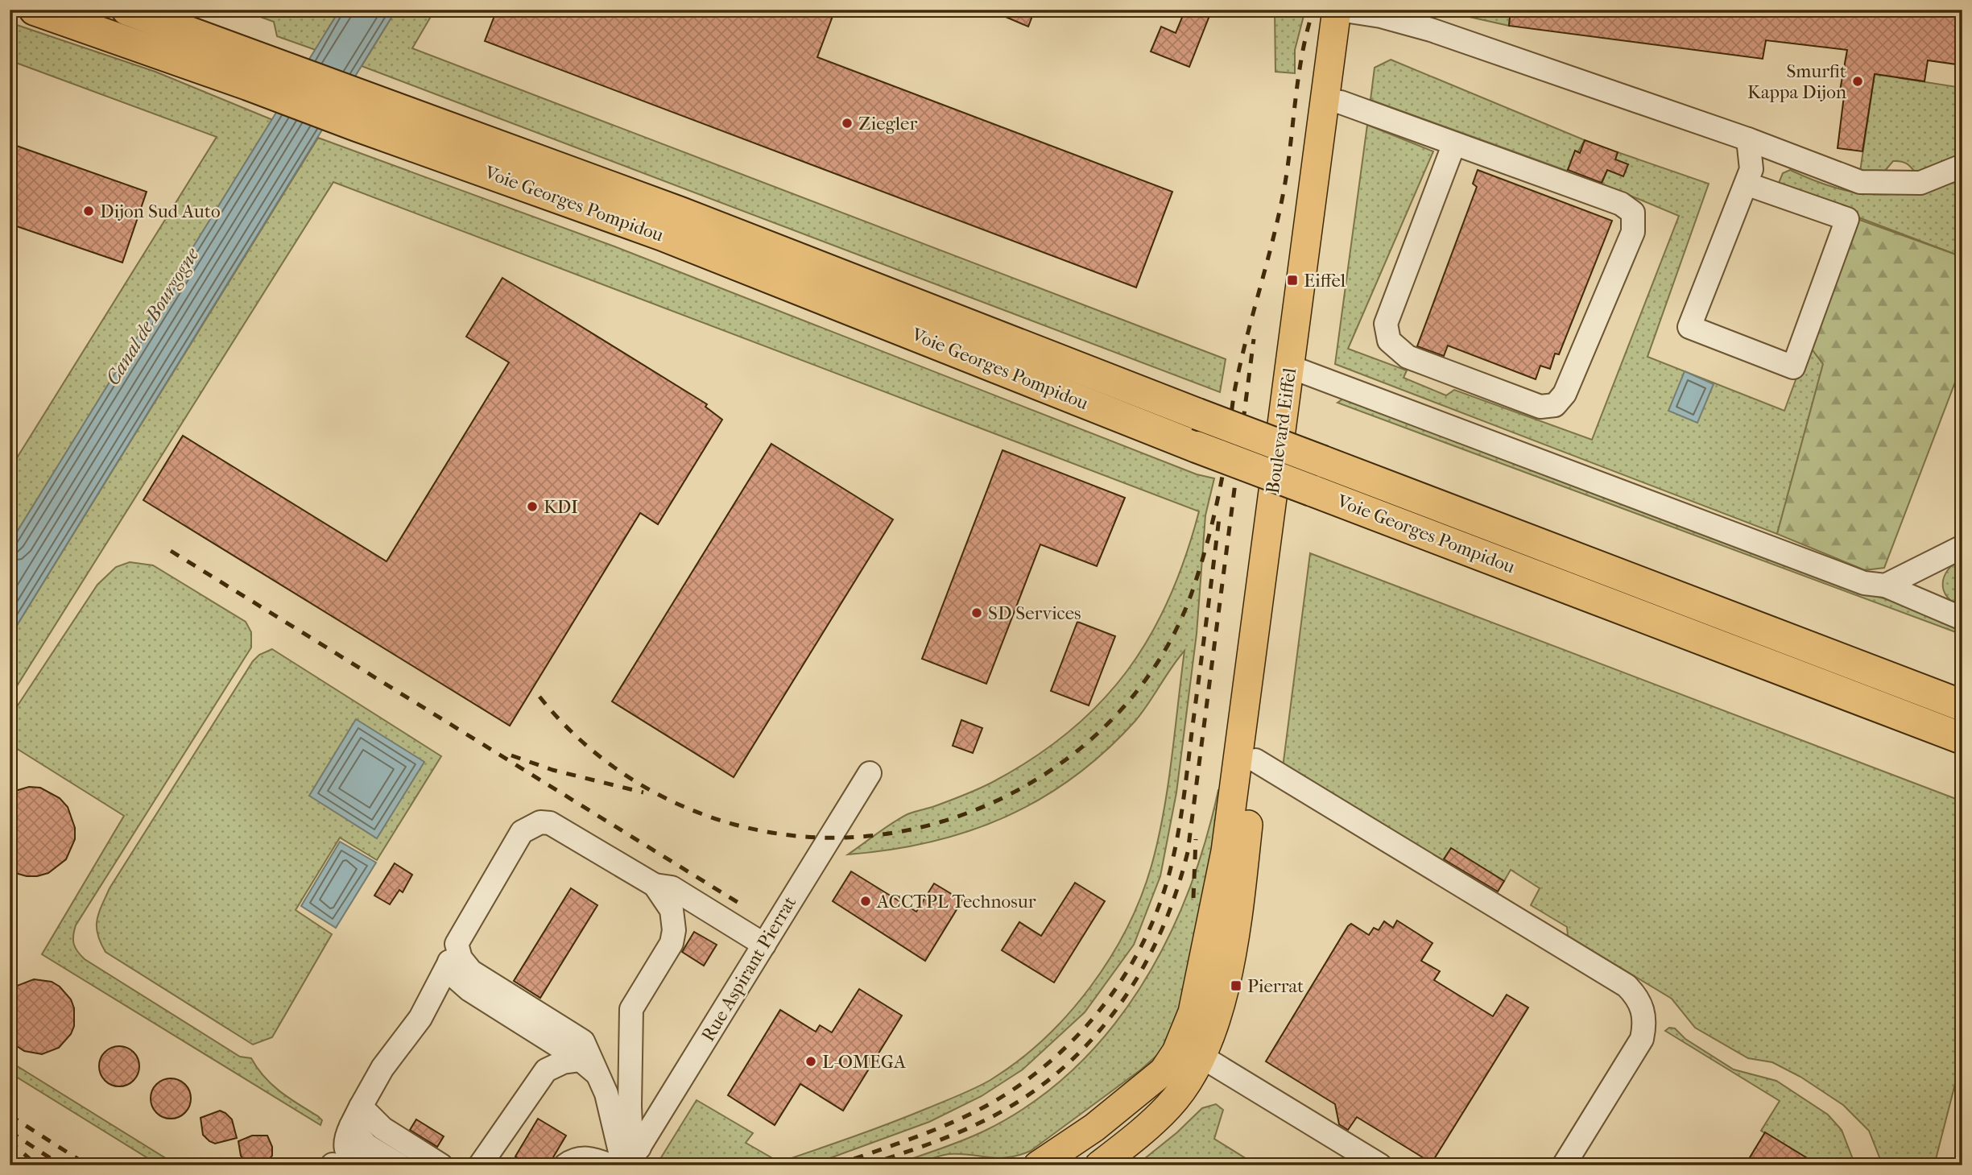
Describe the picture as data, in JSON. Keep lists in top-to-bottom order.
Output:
{
  "streets": {
    "highway": ["Voie Georges Pompidou"],
    "main road": ["Boulevard Eiffel"],
    "street": ["Rue Aspirant Pierrat"]
  },
  "water": ["Canal de Bourgogne"],
  "places": {
    "other": [
      "Smurfit Kappa Dijon",
      "Ziegler",
      "Dijon Sud Auto",
      "KDI",
      "SD Services",
      "ACCTPL Technosur",
      "L-OMEGA"
    ],
    "transit": ["Eiffel", "Pierrat"]
  }
}
